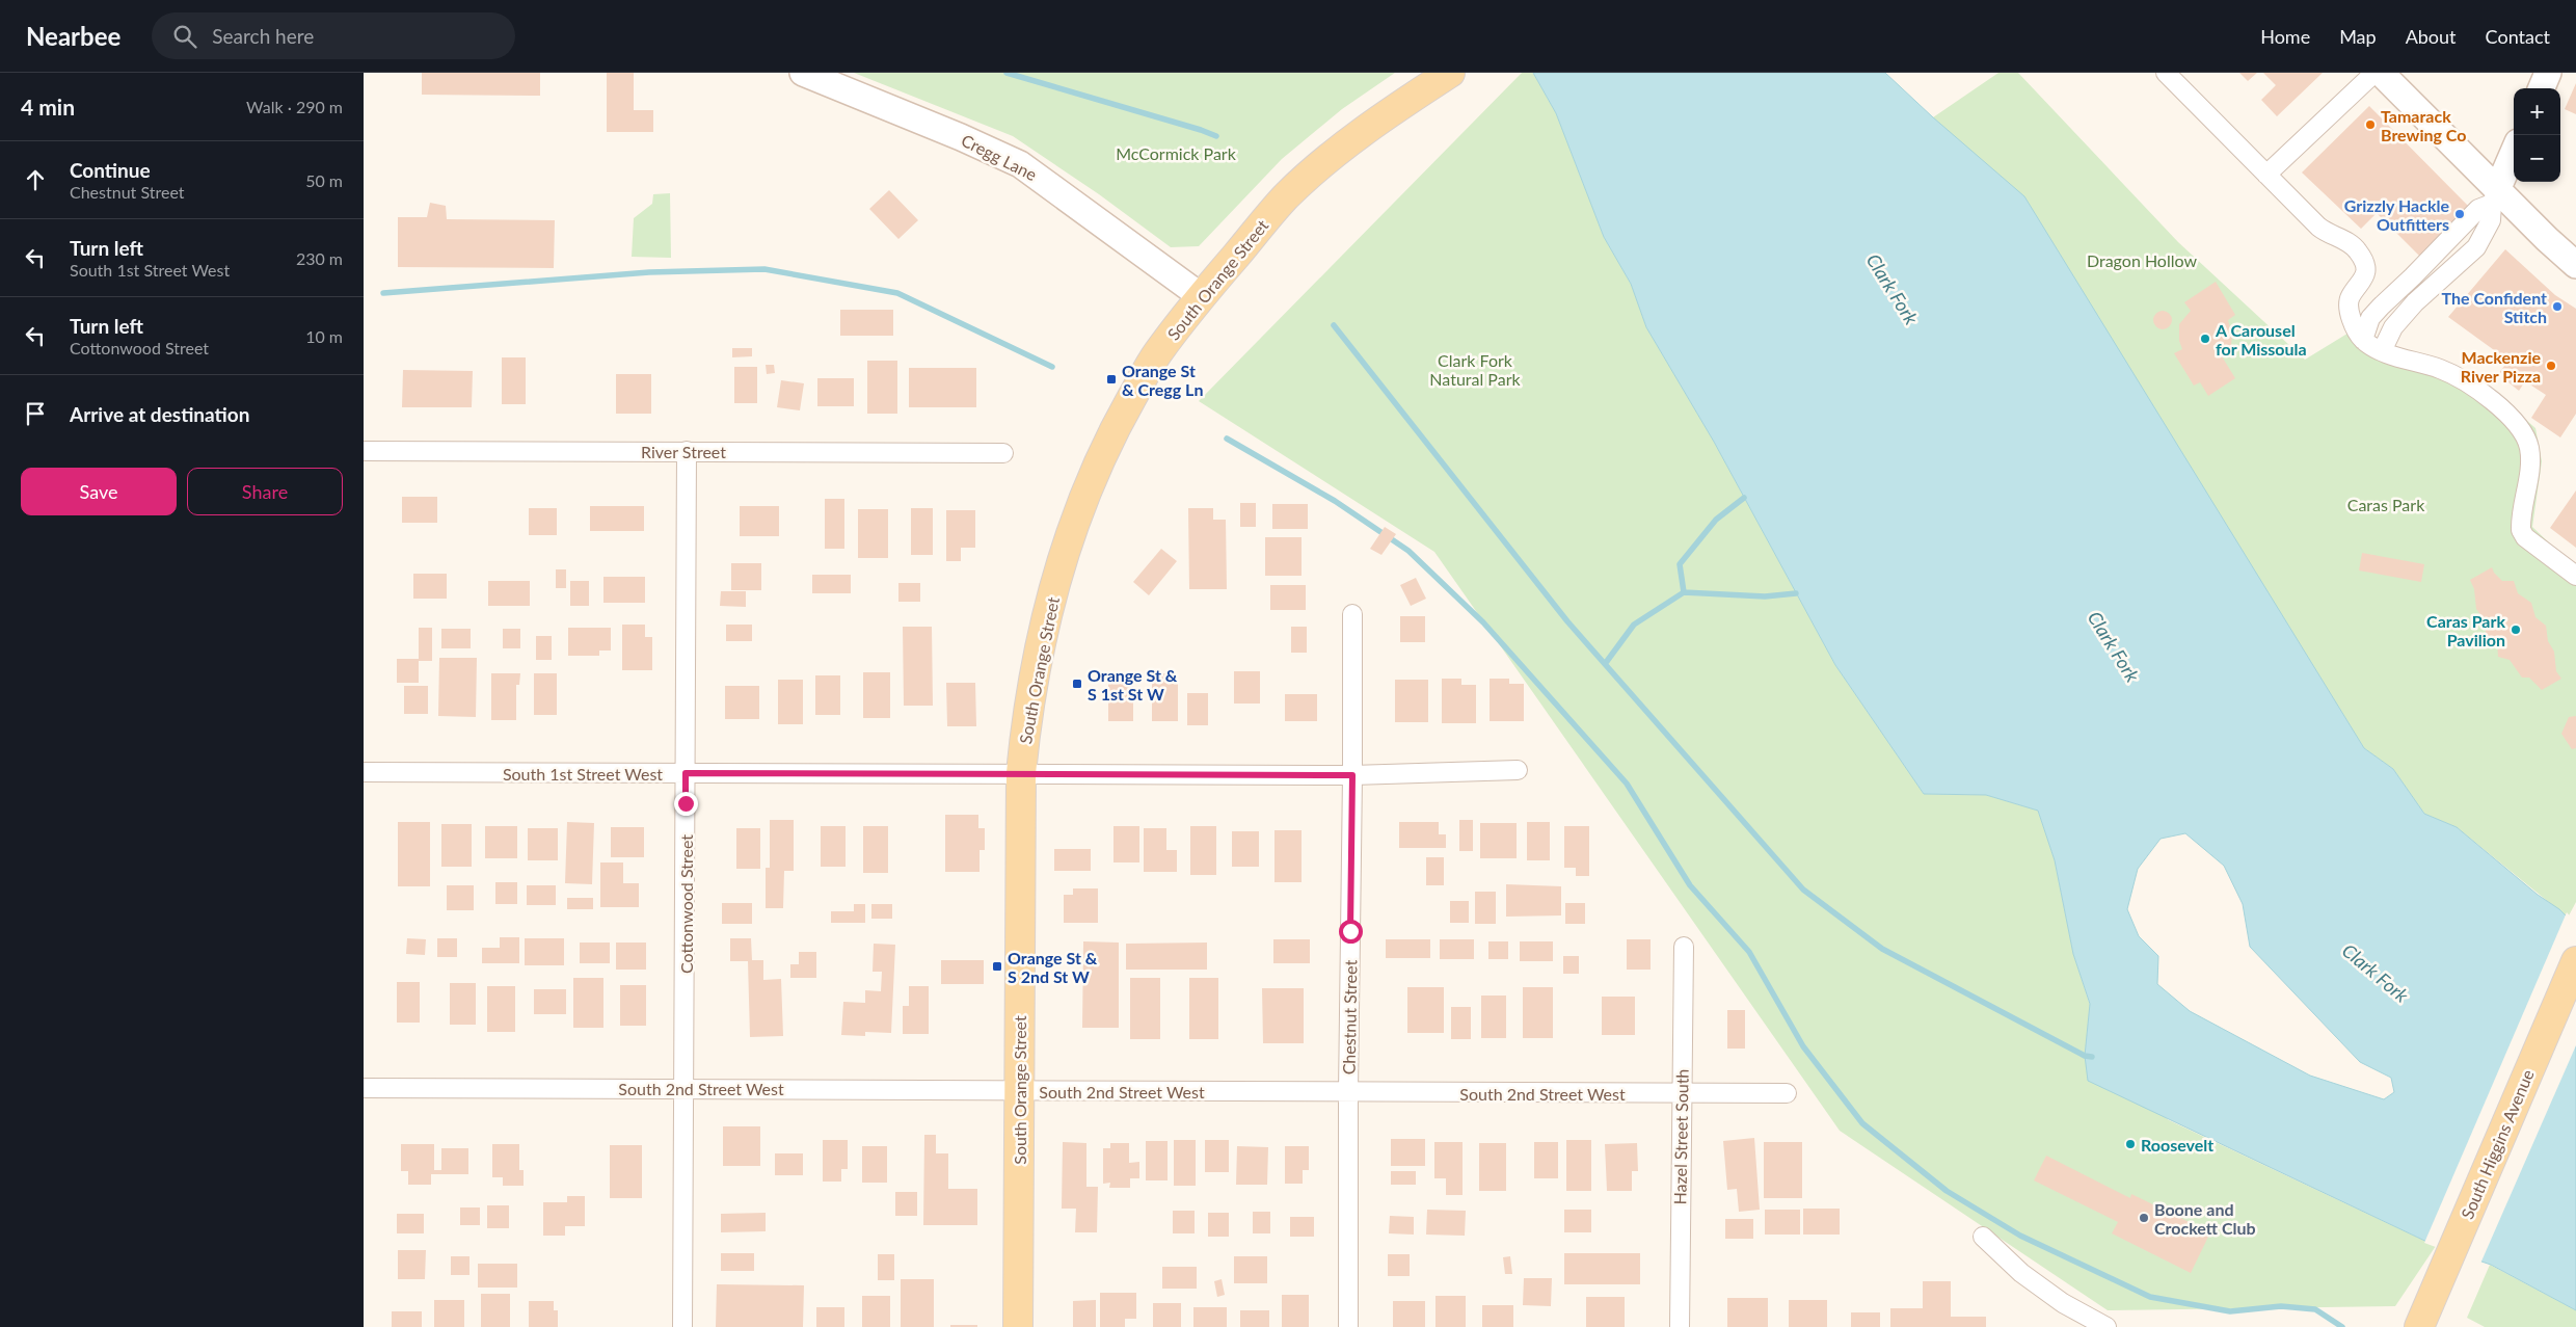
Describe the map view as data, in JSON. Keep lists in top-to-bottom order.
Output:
{
  "streets": {
    "main road": ["South Orange Street", "South Higgins Avenue"],
    "street": [
      "Cregg Lane",
      "River Street",
      "South 1st Street West",
      "Cottonwood Street",
      "Chestnut Street",
      "South 2nd Street West",
      "Hazel Street South"
    ]
  },
  "crossings": [
    ["Cregg Lane", "South Orange Street"],
    ["South Orange Street", "South 1st Street West"],
    ["South Orange Street", "South 2nd Street West"],
    ["River Street", "Cottonwood Street"],
    ["South 1st Street West", "Cottonwood Street"],
    ["South 1st Street West", "Chestnut Street"],
    ["Cottonwood Street", "South 2nd Street West"],
    ["Chestnut Street", "South 2nd Street West"],
    ["South 2nd Street West", "Hazel Street South"]
  ],
  "water": ["Clark Fork"],
  "parks": [
    "McCormick Park",
    "Dragon Hollow",
    "Clark Fork Natural Park",
    "Caras Park"
  ],
  "places": {
    "other": [
      "Tamarack Brewing Co",
      "Grizzly Hackle Outfitters",
      "The Confident Stitch",
      "A Carousel for Missoula",
      "Mackenzie River Pizza",
      "Caras Park Pavilion",
      "Roosevelt",
      "Boone and Crockett Club"
    ],
    "transit": ["Orange St & Cregg Ln", "Orange St & S 1st St W", "Orange St & S 2nd St W"]
  },
  "page": {
    "header": "Nearbee",
    "search": "Search here",
    "nav": [
      "Home",
      "Map",
      "About",
      "Contact"
    ],
    "heading": ["4 min", "Walk · 290 m"],
    "map_buttons": ["+", "−"],
    "list": [
      ["Continue", "Chestnut Street", "50 m"],
      ["Turn left", "South 1st Street West", "230 m"],
      ["Turn left", "Cottonwood Street", "10 m"],
      "Arrive at destination"
    ],
    "buttons": ["Save", "Share"]
  }
}
